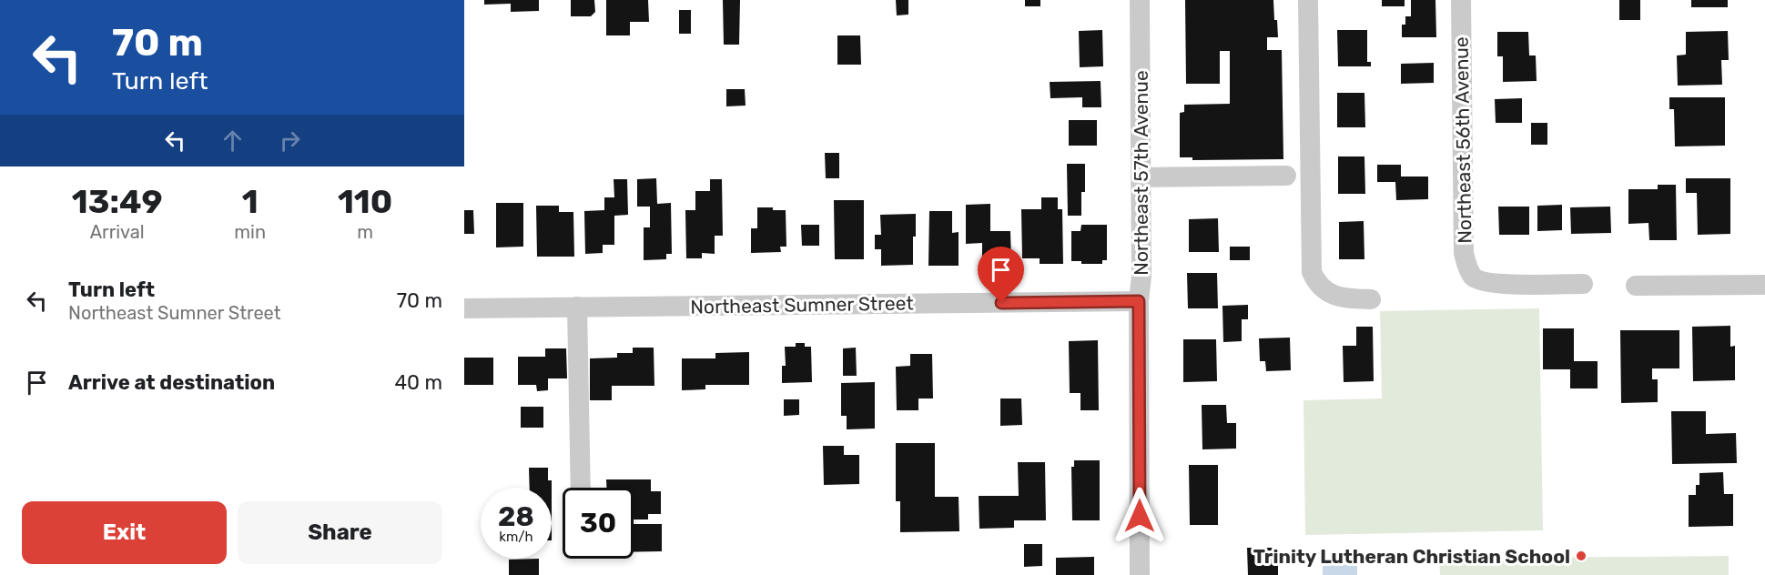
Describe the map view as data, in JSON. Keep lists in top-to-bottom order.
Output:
{
  "streets": {
    "street": ["Northeast 56th Avenue", "Northeast 57th Avenue", "Northeast Sumner Street"]
  },
  "crossings": [
    ["Northeast 57th Avenue", "Northeast Sumner Street"]
  ],
  "places": ["Trinity Lutheran Christian School"],
  "page": {
    "turn": ["70 m", "Turn left"],
    "eta": [
      "13:49",
      "Arrival",
      "1",
      "min",
      "110",
      "m"
    ],
    "list": [
      {
        "name": "Turn left",
        "note": "Northeast Sumner Street",
        "value": "70 m"
      },
      {
        "name": "Arrive at destination",
        "value": "40 m"
      }
    ],
    "speed": "28 km/h",
    "limit": "30",
    "buttons": ["Exit", "Share"]
  }
}
